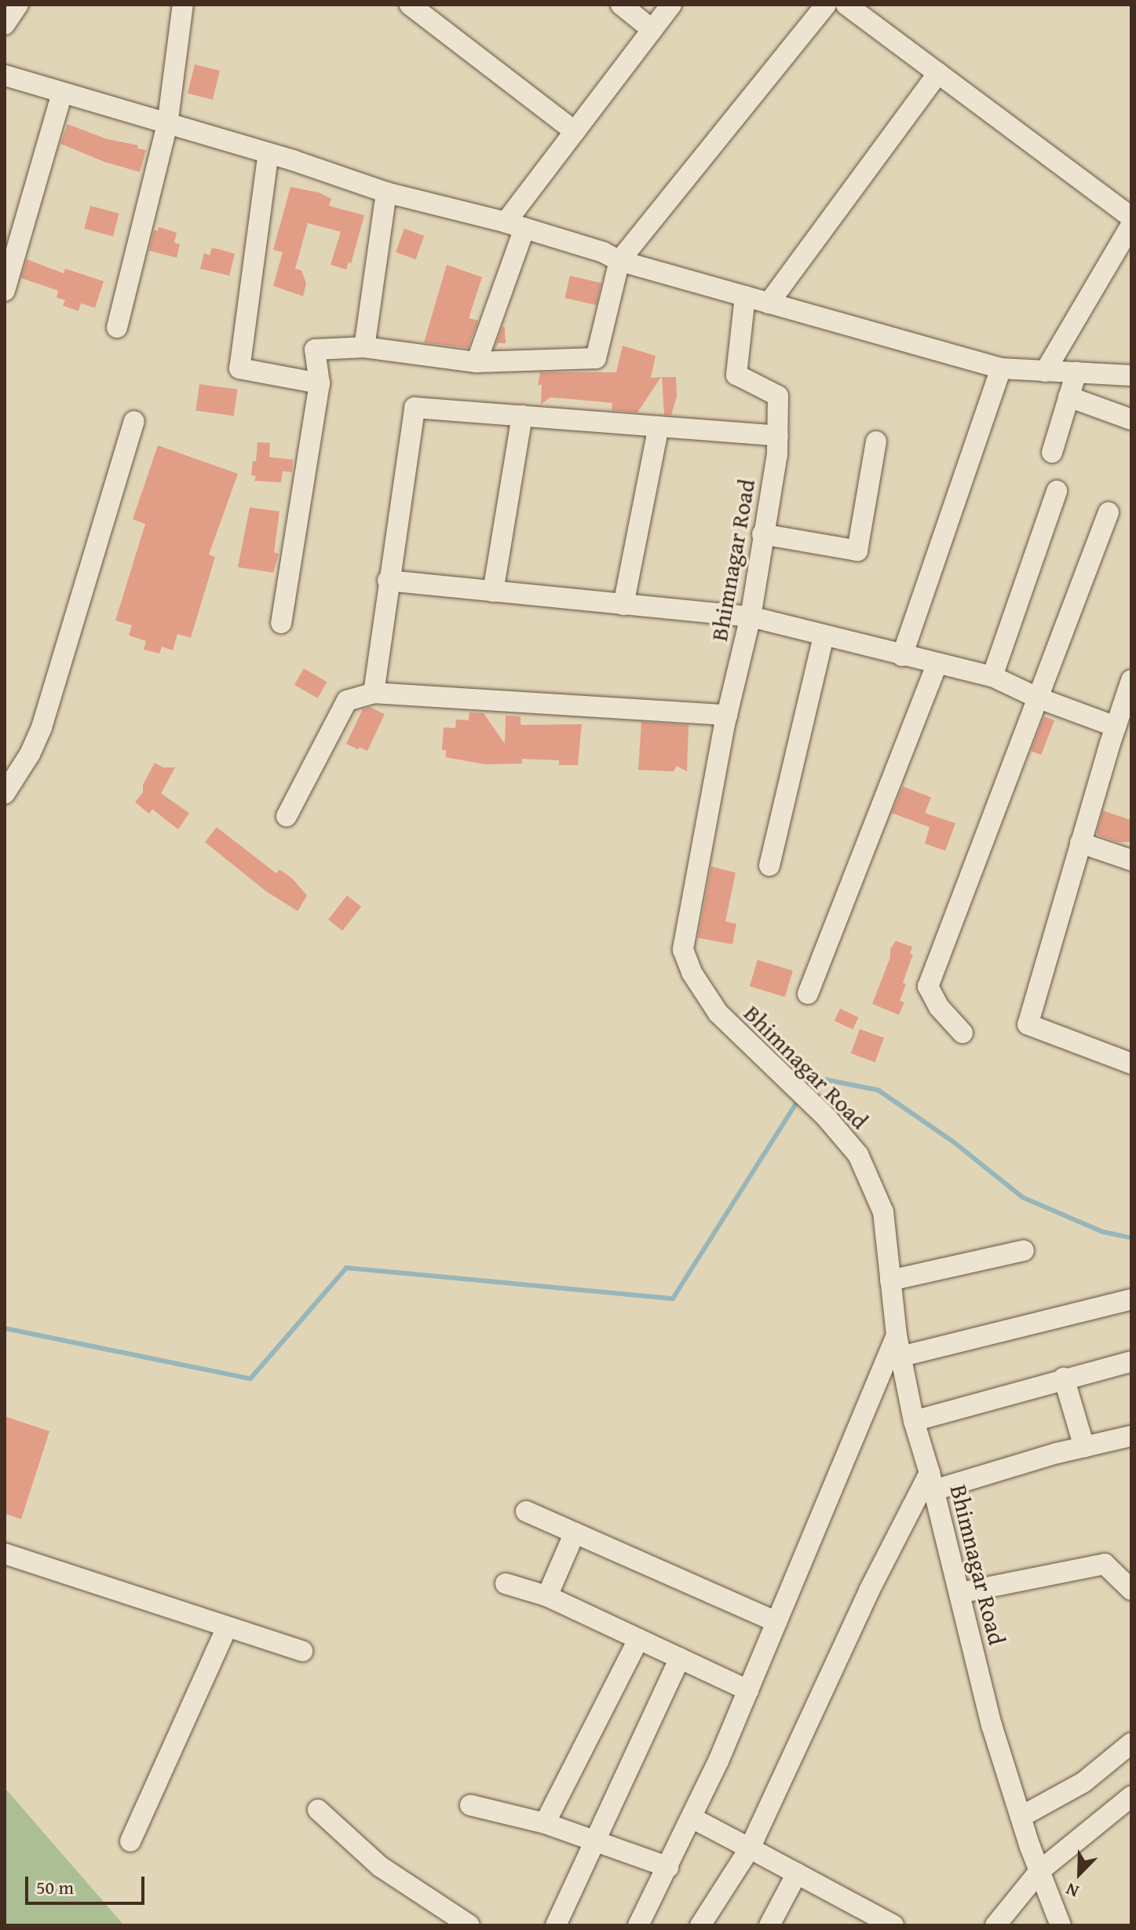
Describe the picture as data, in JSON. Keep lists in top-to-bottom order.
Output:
{
  "streets": {
    "street": ["Bhimnagar Road"]
  },
  "scale_bar": "50 m",
  "north": "bottom left"
}
